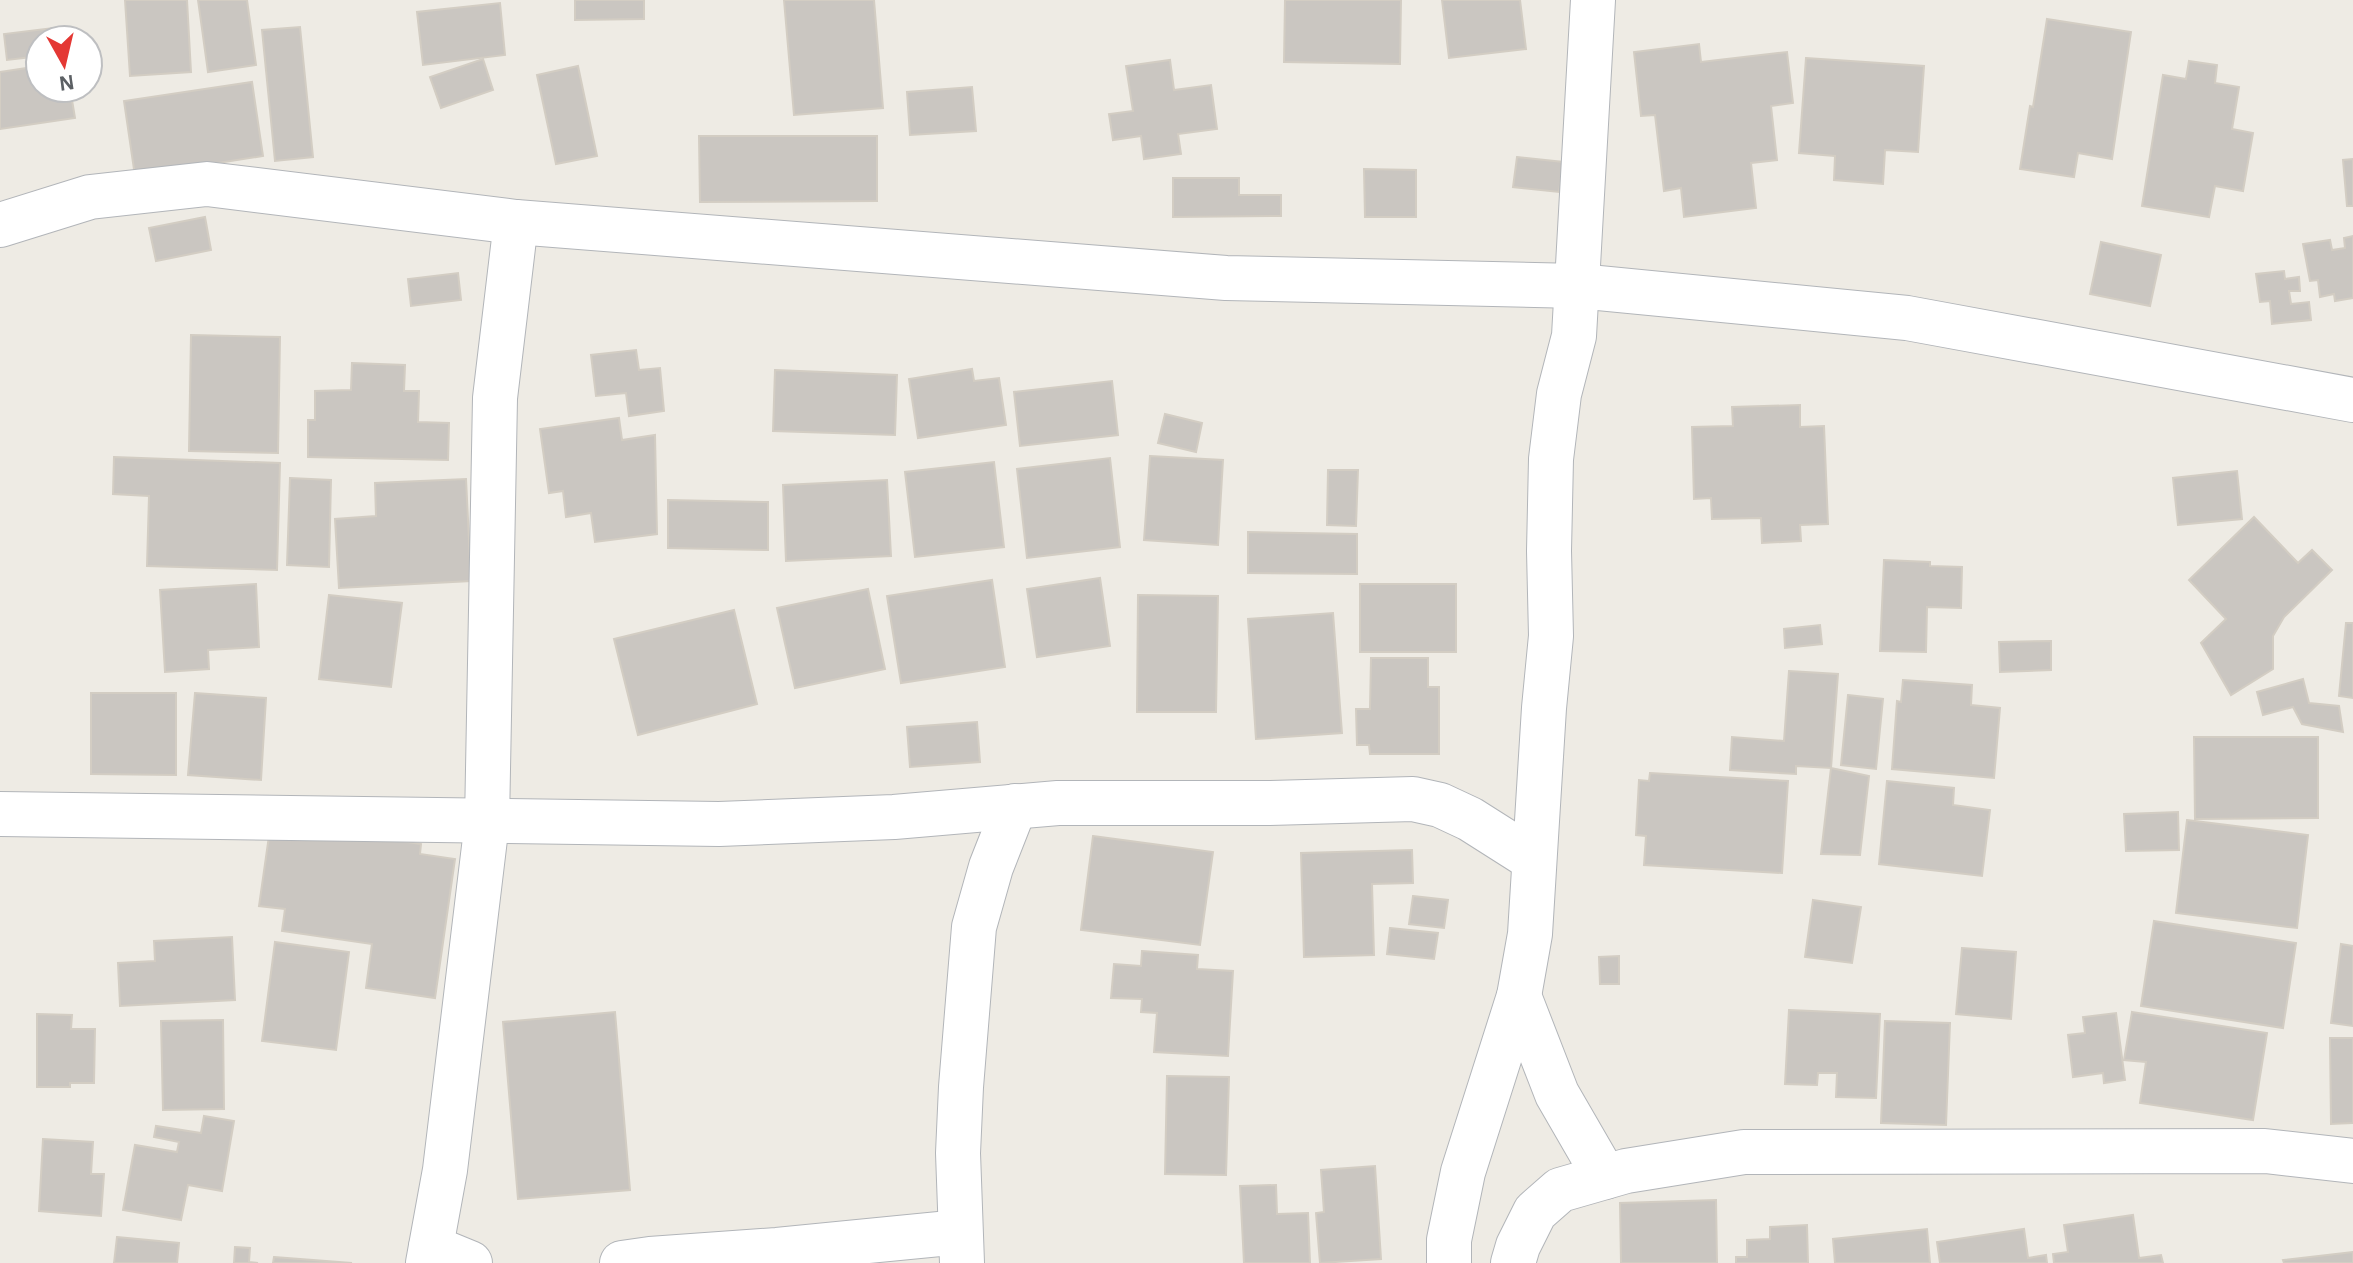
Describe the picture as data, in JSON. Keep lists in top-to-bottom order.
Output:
{
  "north": "bottom"
}
